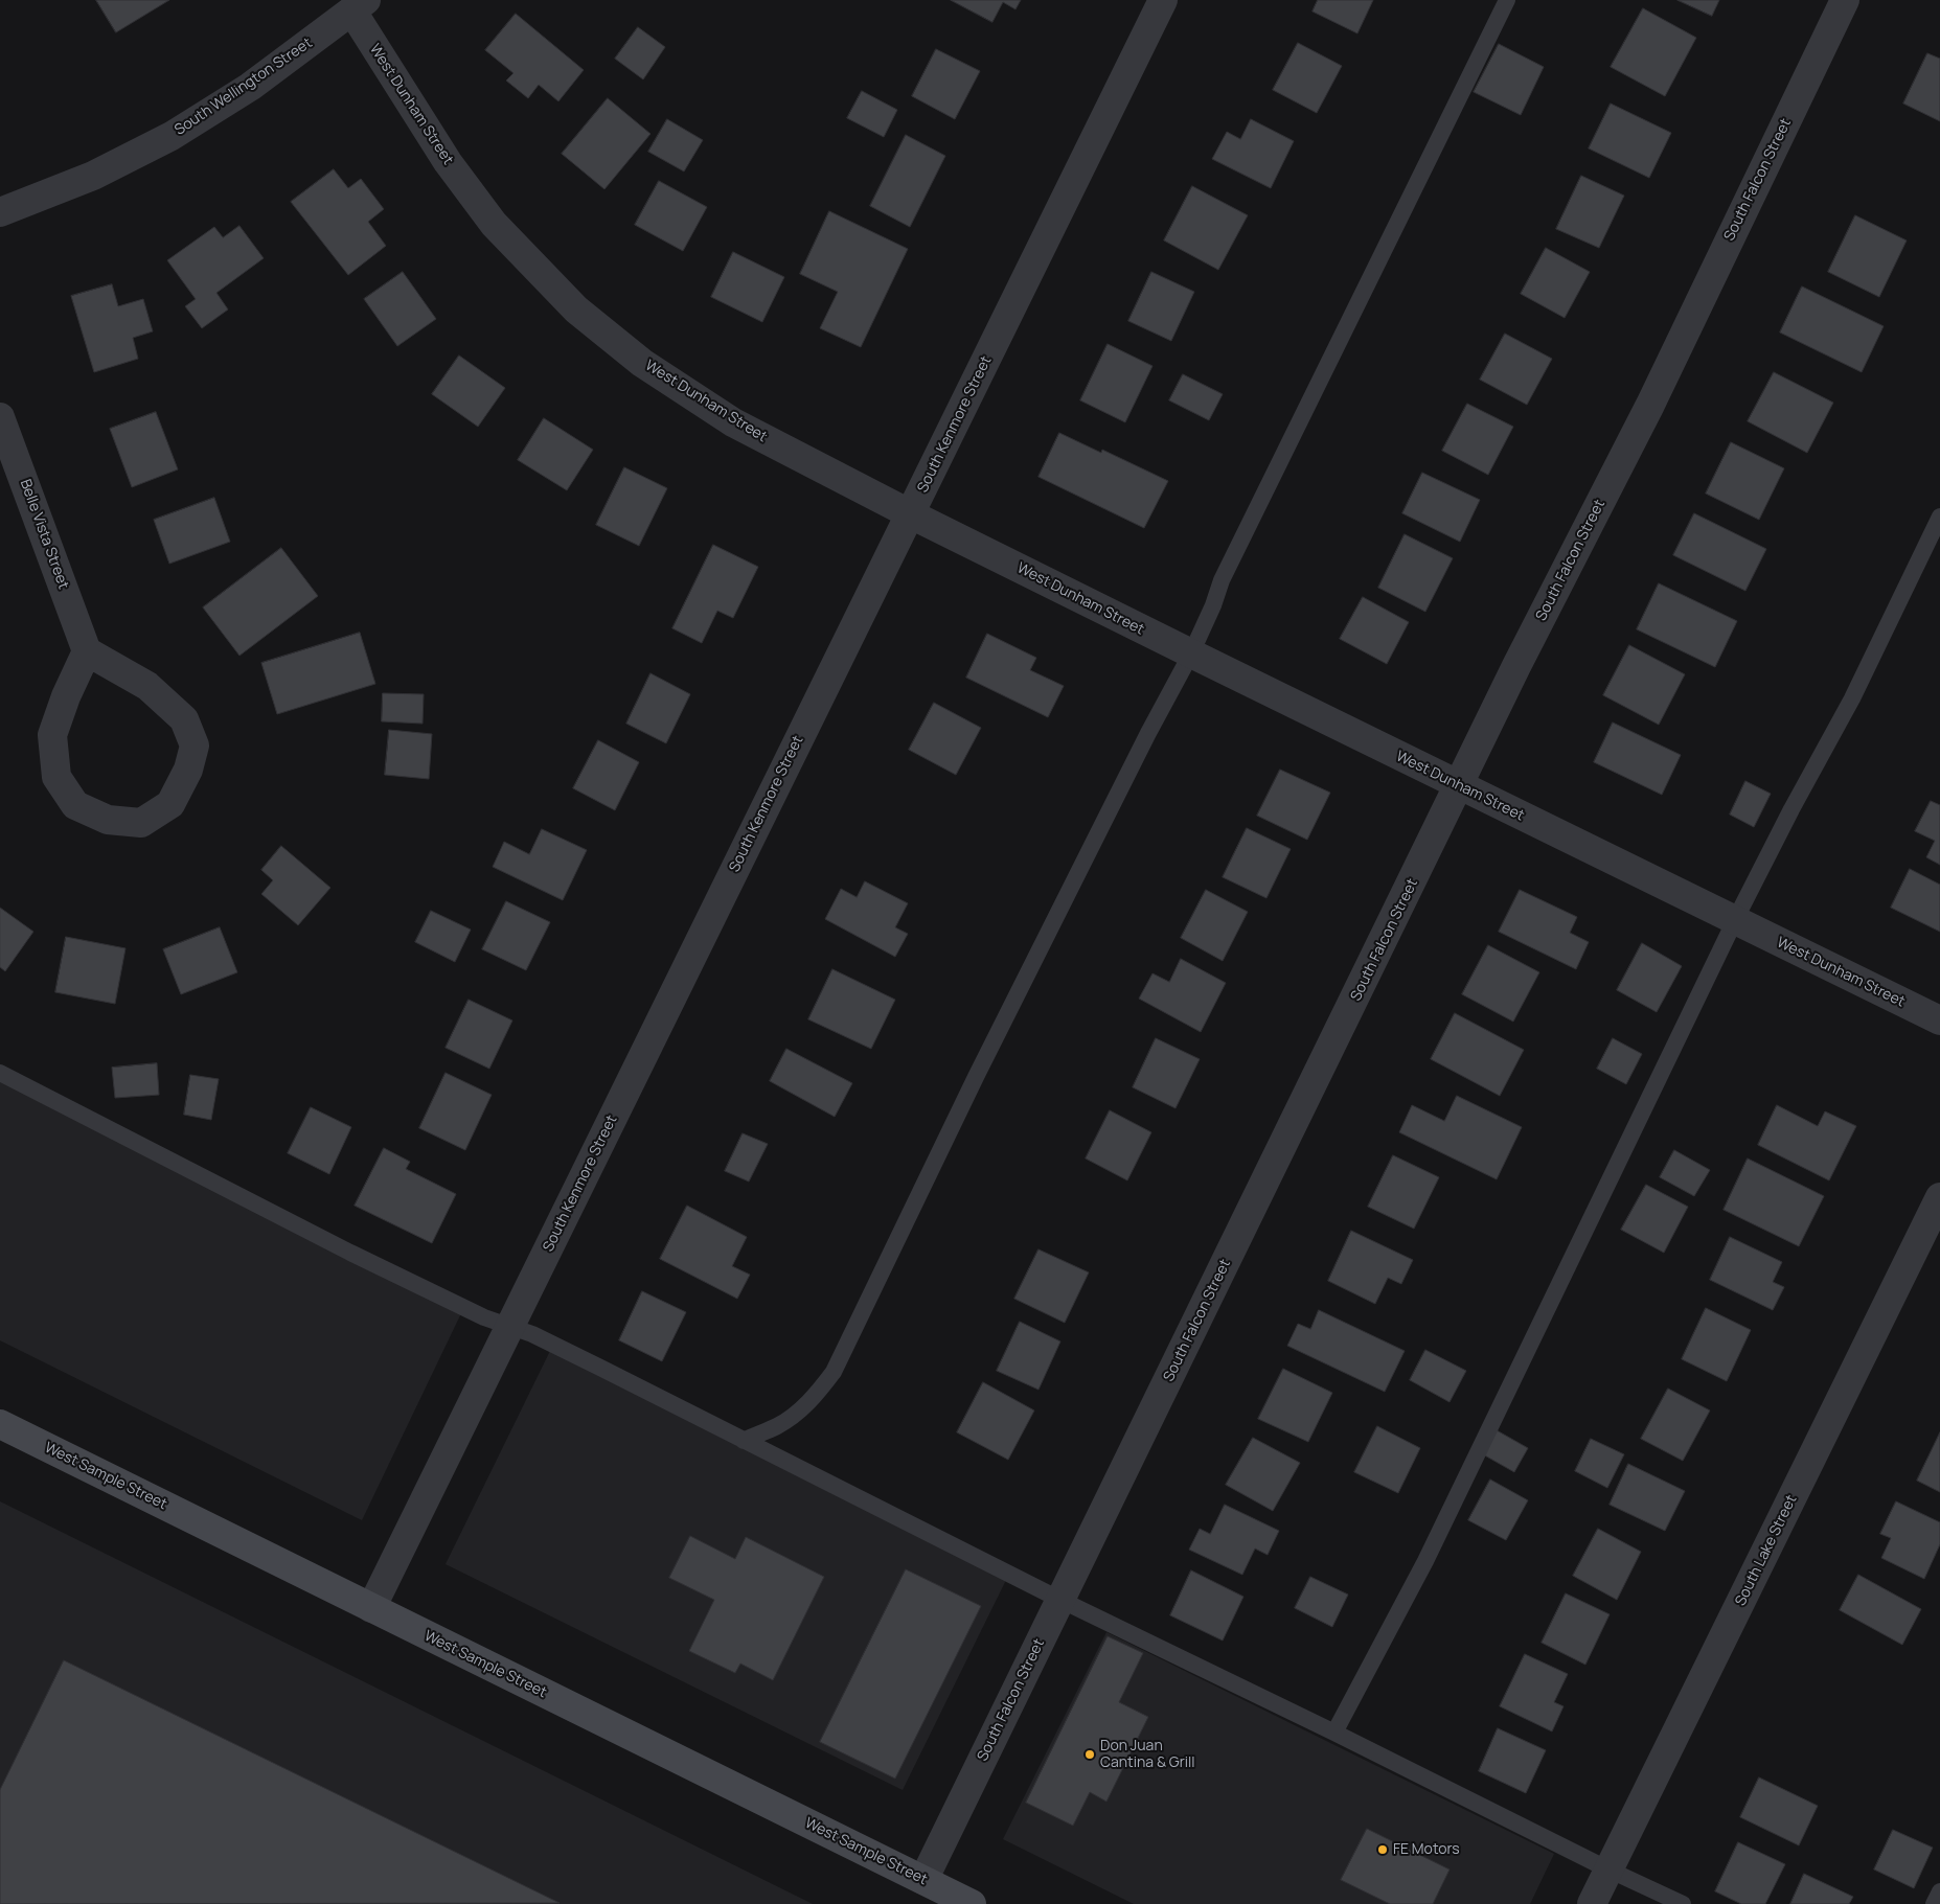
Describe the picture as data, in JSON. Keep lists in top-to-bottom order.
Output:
{
  "streets": {
    "main road": ["West Sample Street"],
    "street": [
      "South Wellington Street",
      "West Dunham Street",
      "South Falcon Street",
      "South Kenmore Street",
      "Belle Vista Street",
      "South Lake Street"
    ]
  },
  "crossings": [
    ["South Wellington Street", "West Dunham Street"],
    ["West Dunham Street", "South Falcon Street"],
    ["West Dunham Street", "South Kenmore Street"],
    ["South Falcon Street", "West Sample Street"],
    ["South Kenmore Street", "West Sample Street"]
  ],
  "places": ["Don Juan Cantina & Grill", "FE Motors"]
}
